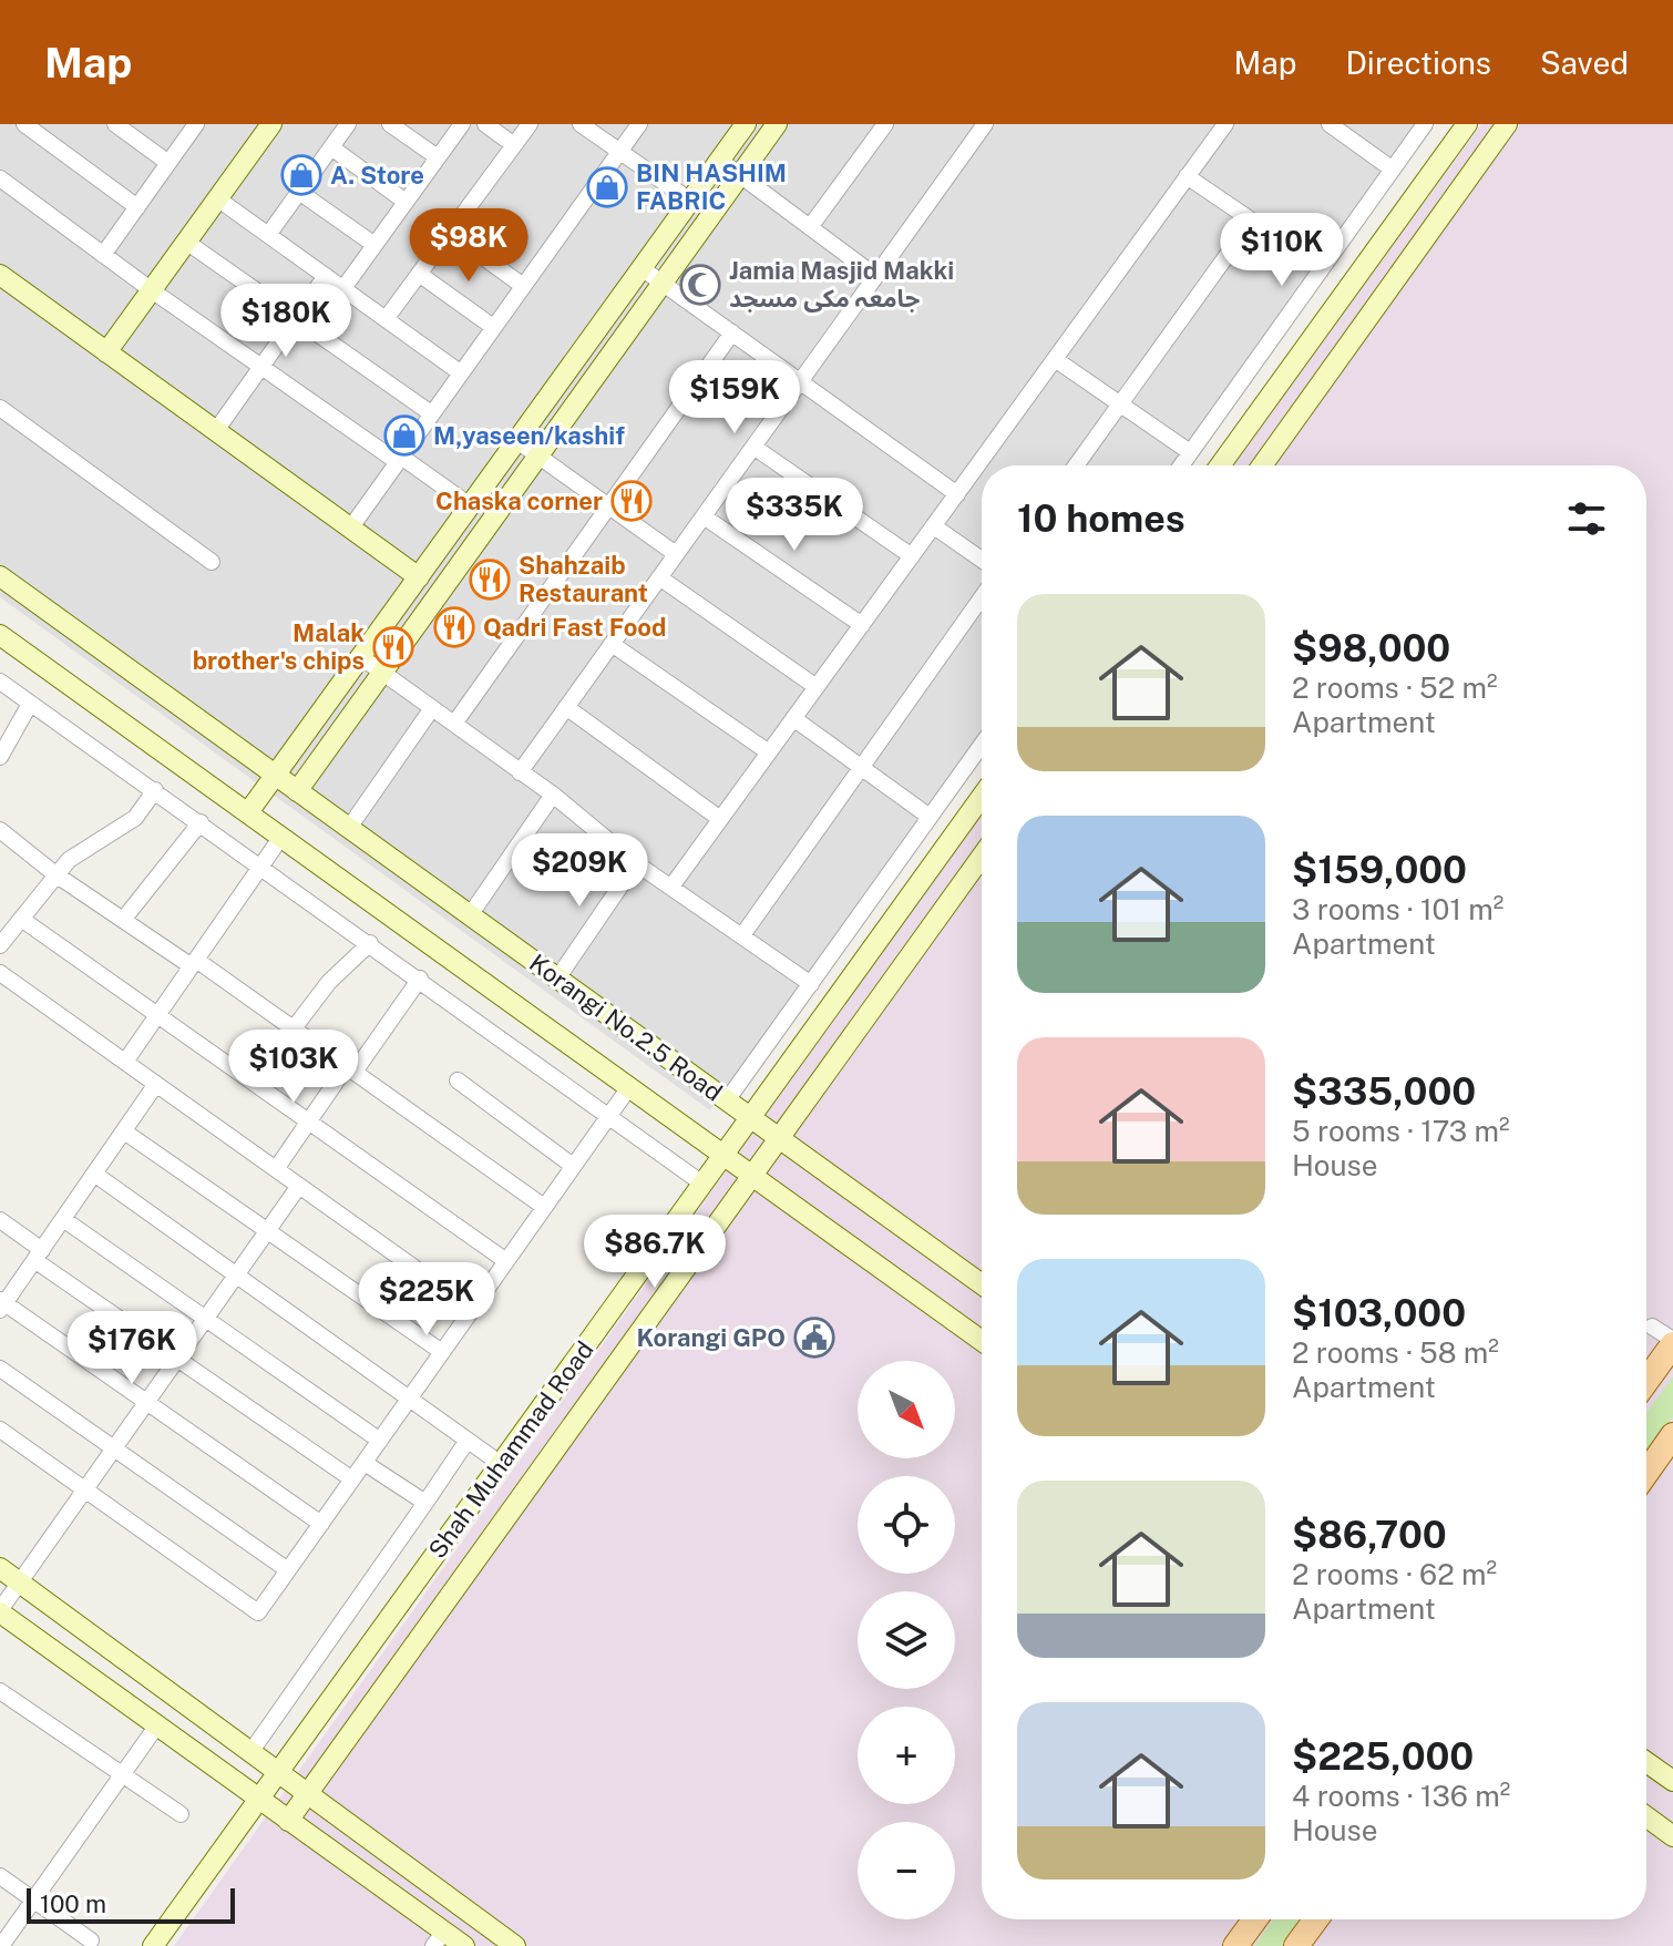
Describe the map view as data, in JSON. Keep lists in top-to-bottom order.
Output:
{
  "streets": {
    "street": ["Korangi No.2.5 Road", "Shah Muhammad Road"]
  },
  "crossings": [
    ["Korangi No.2.5 Road", "Shah Muhammad Road"]
  ],
  "places": {
    "shop": ["A. Store", "BIN HASHIM FABRIC", "M,yaseen/kashif"],
    "mosque": ["Jamia Masjid Makki جامعہ مکی مسجد"],
    "restaurant": [
      "Chaska corner",
      "Shahzaib Restaurant",
      "Qadri Fast Food",
      "Malak brother's chips"
    ],
    "public building": ["Korangi GPO"]
  },
  "scale_bar": "100 m",
  "north": "bottom right",
  "page": {
    "header": "Map",
    "nav": ["Map", "Directions", "Saved"],
    "price": [
      "$98K",
      "$110K",
      "$180K",
      "$159K",
      "$335K",
      "$209K",
      "$103K",
      "$86.7K",
      "$225K",
      "$176K"
    ],
    "heading": "10 homes",
    "list": [
      {
        "name": "$98,000",
        "note": "2 rooms · 52 m² · Apartment"
      },
      {
        "name": "$159,000",
        "note": "3 rooms · 101 m² · Apartment"
      },
      {
        "name": "$335,000",
        "note": "5 rooms · 173 m² · House"
      },
      {
        "name": "$103,000",
        "note": "2 rooms · 58 m² · Apartment"
      },
      {
        "name": "$86,700",
        "note": "2 rooms · 62 m² · Apartment"
      },
      {
        "name": "$225,000",
        "note": "4 rooms · 136 m² · House"
      }
    ],
    "map_buttons": ["+", "−"],
    "scale": "100 m"
  }
}
